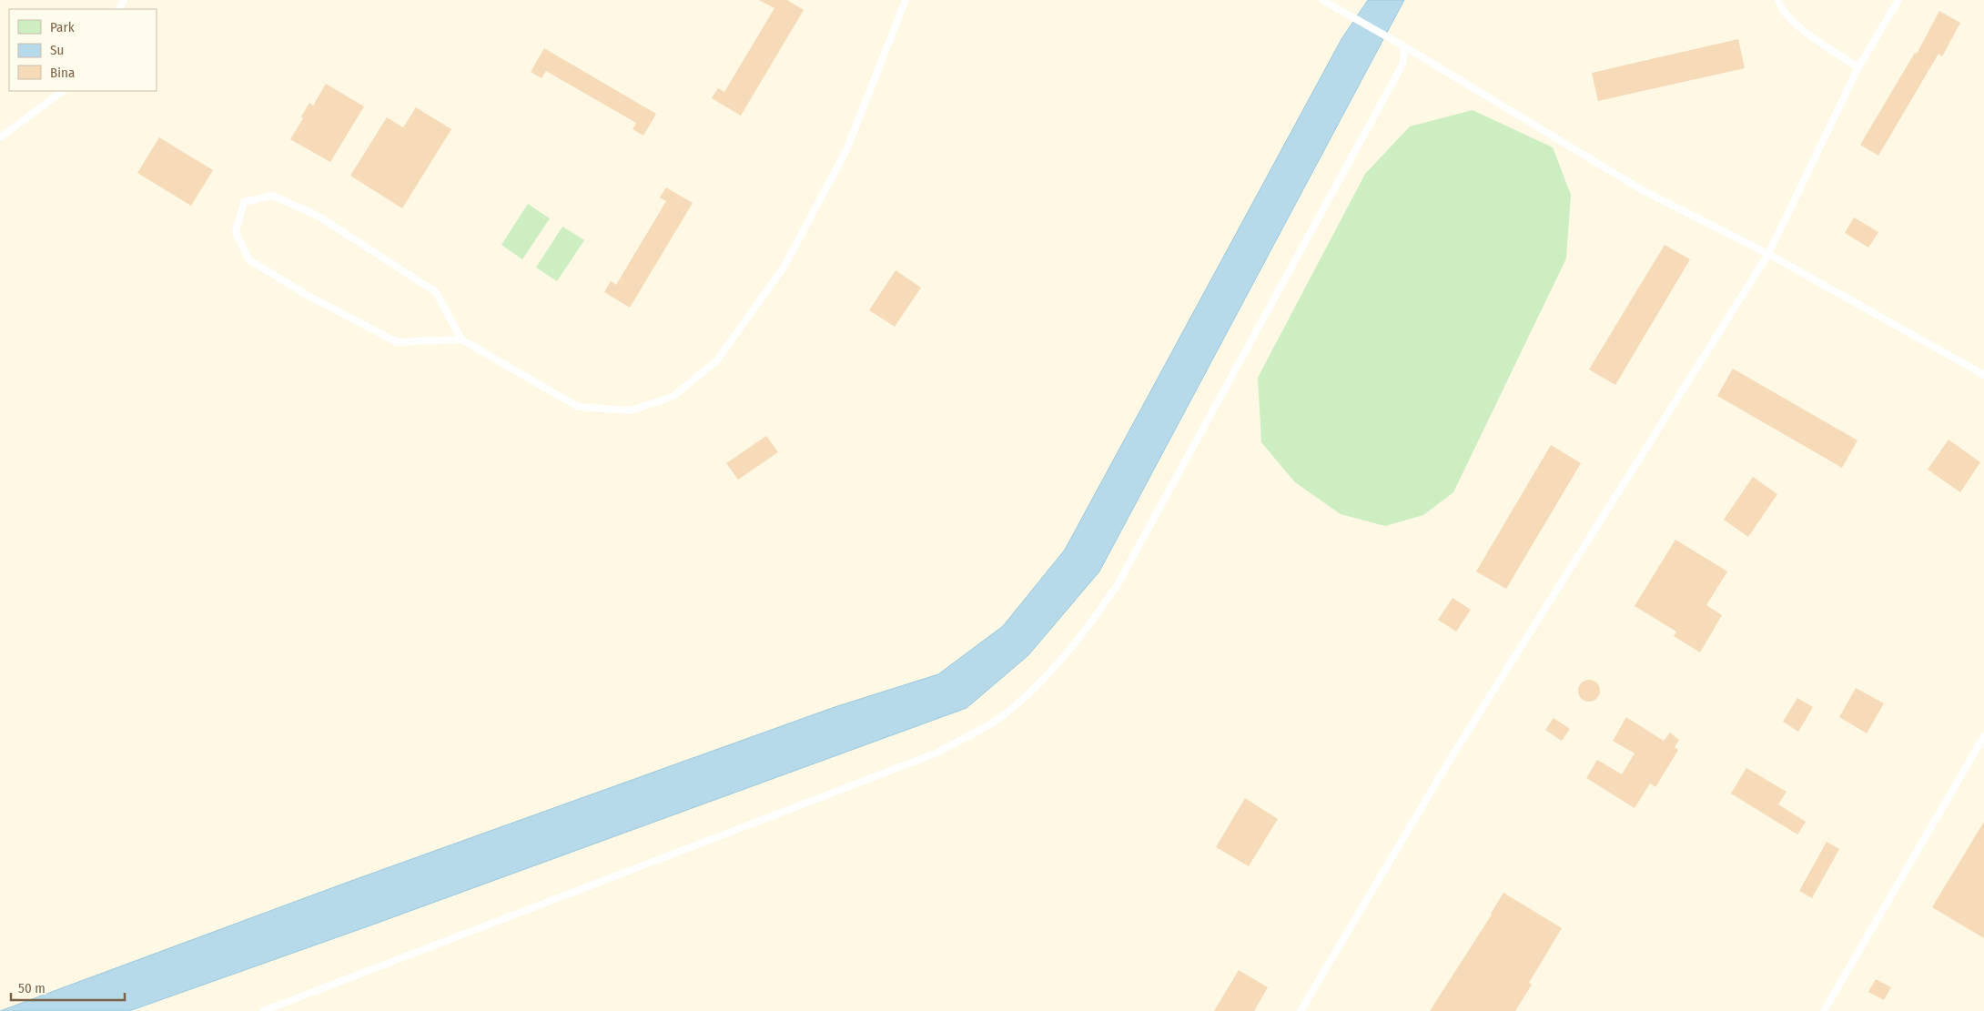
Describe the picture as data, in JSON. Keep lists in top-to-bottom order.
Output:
{
  "legend": ["Park", "Su", "Bina"],
  "scale_bar": "50 m"
}
